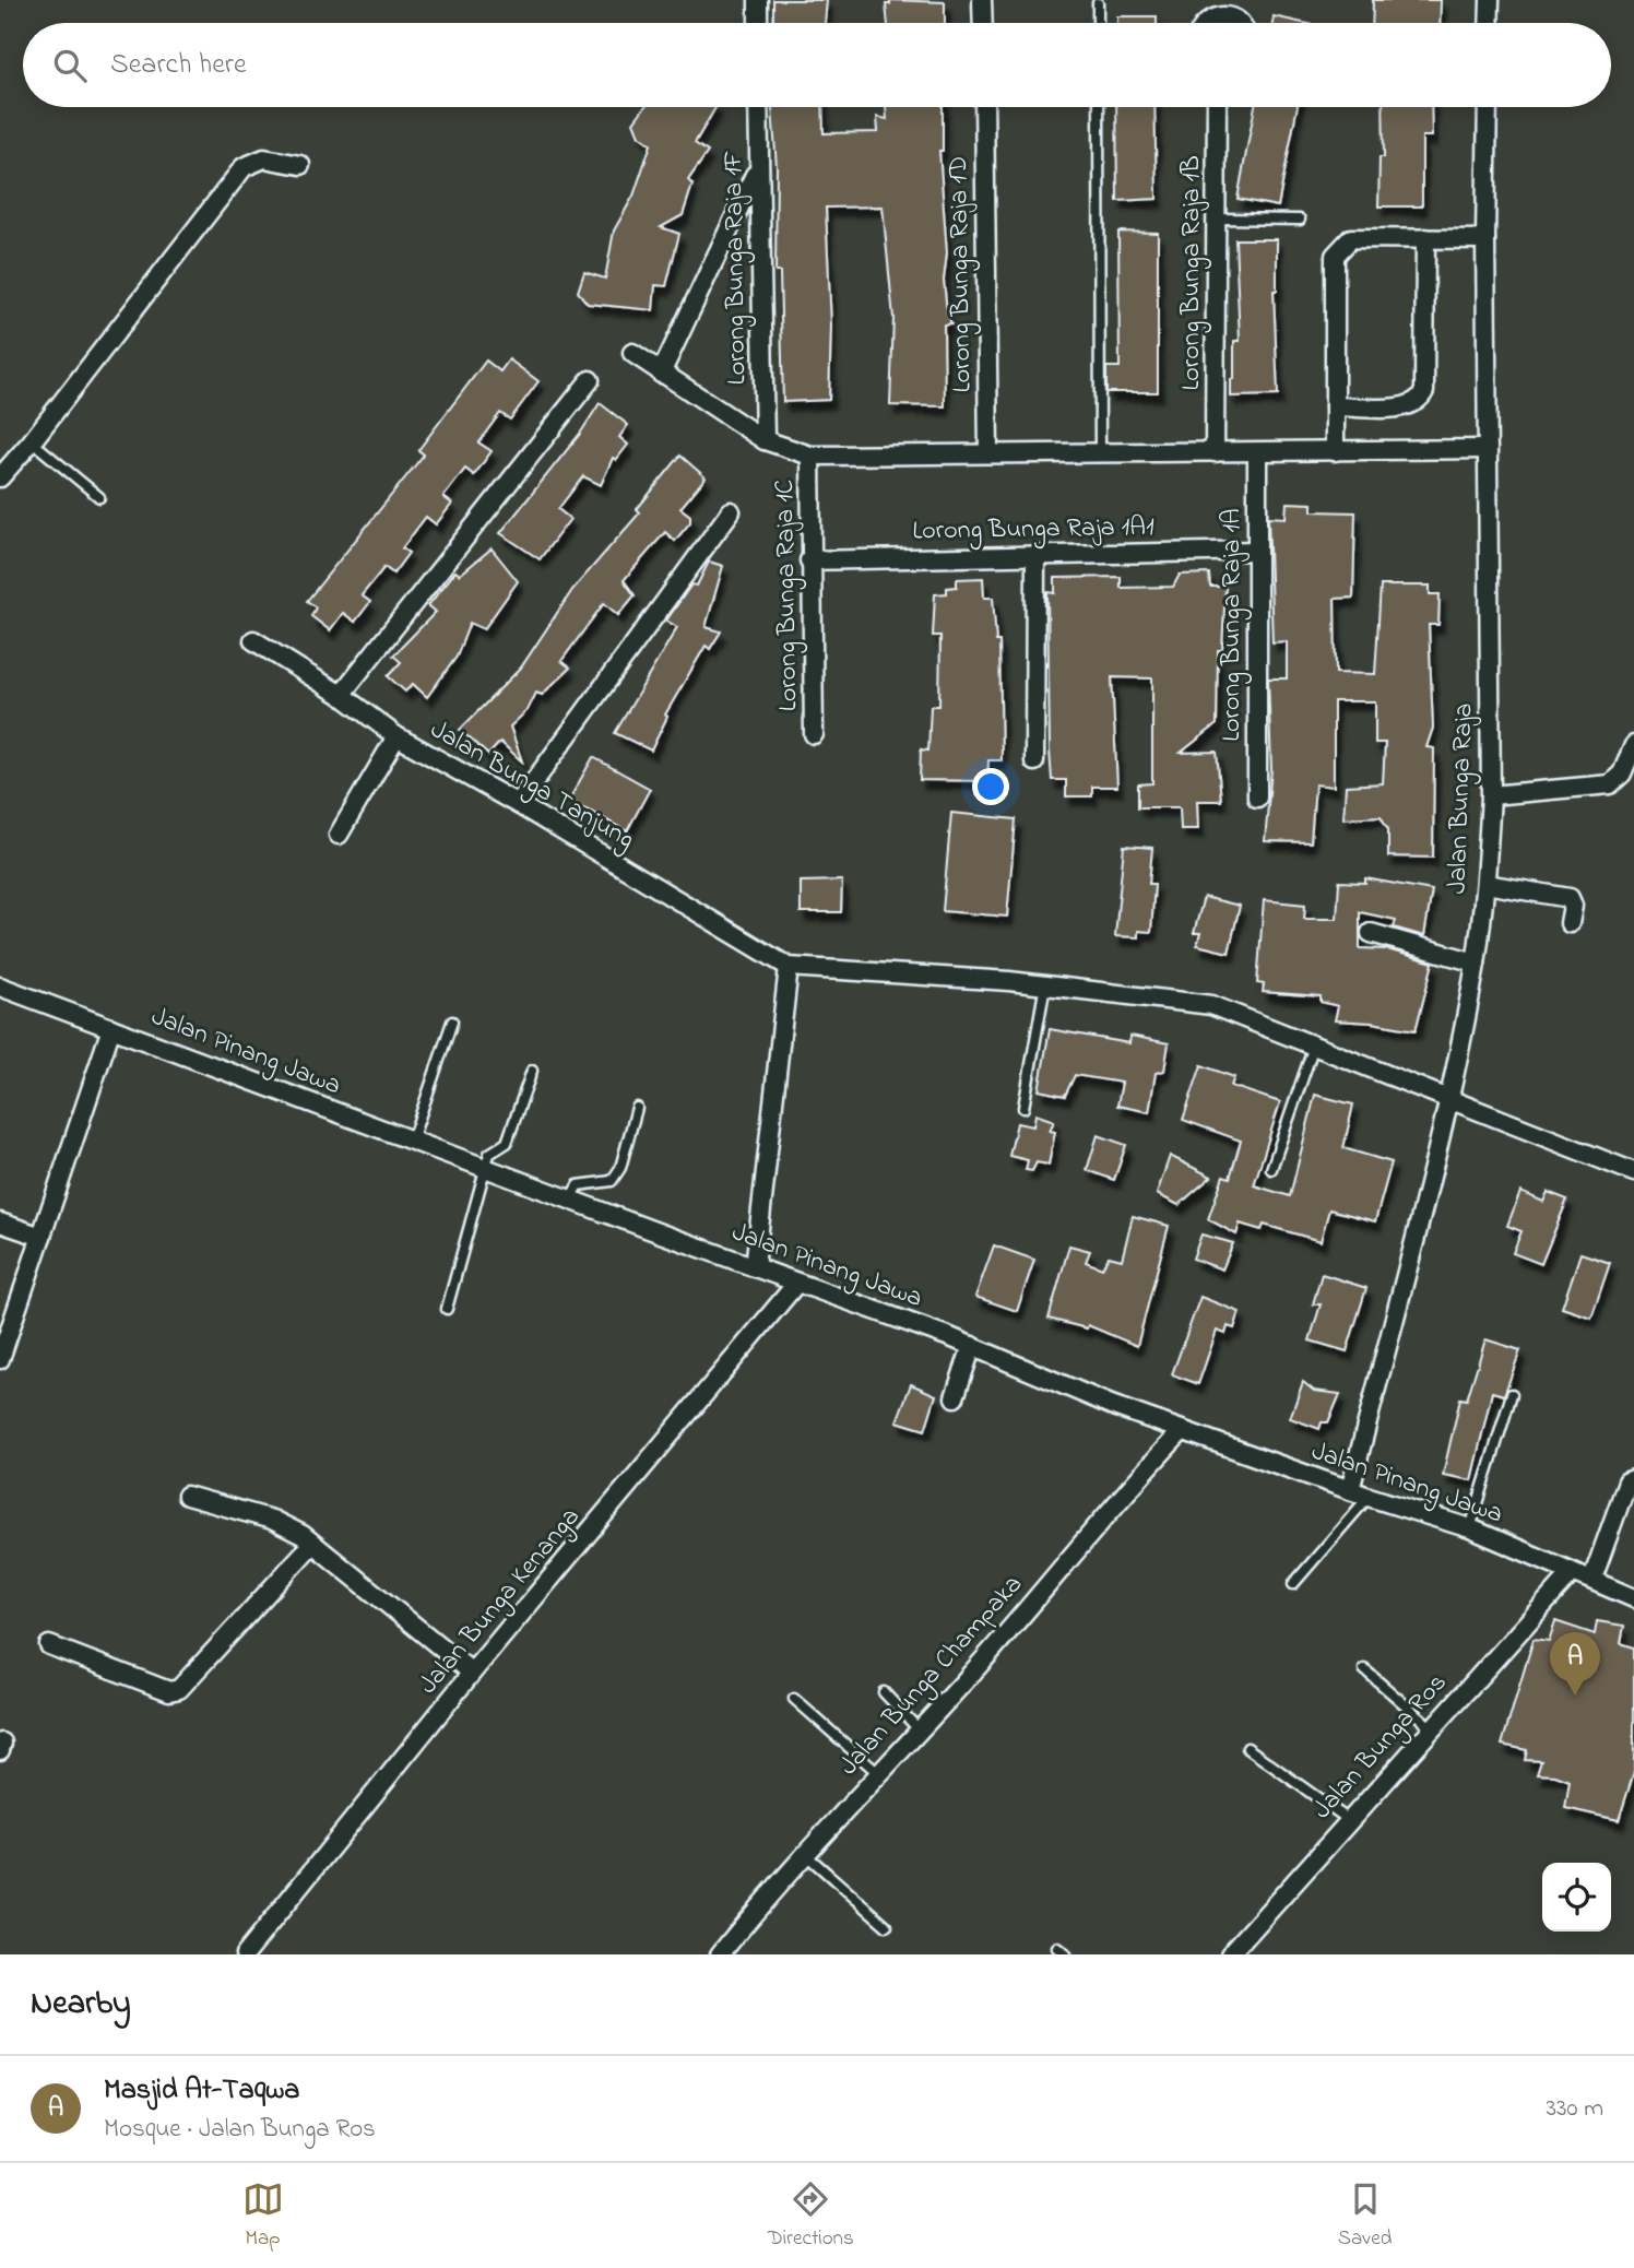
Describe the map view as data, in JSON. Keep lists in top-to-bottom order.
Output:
{
  "streets": {
    "street": [
      "Lorong Bunga Raja 1F",
      "Lorong Bunga Raja 1B",
      "Lorong Bunga Raja 1D",
      "Lorong Bunga Raja 1A1",
      "Lorong Bunga Raja 1C",
      "Lorong Bunga Raja 1A",
      "Jalan Bunga Tanjung",
      "Jalan Bunga Raja",
      "Jalan Pinang Jawa",
      "Jalan Bunga Kenanga",
      "Jalan Bunga Champaka",
      "Jalan Bunga Ros"
    ]
  },
  "crossings": [
    ["Lorong Bunga Raja 1A1", "Lorong Bunga Raja 1C"],
    ["Lorong Bunga Raja 1A1", "Lorong Bunga Raja 1A"],
    ["Jalan Bunga Raja", "Jalan Pinang Jawa"],
    ["Jalan Pinang Jawa", "Jalan Bunga Kenanga"],
    ["Jalan Pinang Jawa", "Jalan Bunga Champaka"],
    ["Jalan Pinang Jawa", "Jalan Bunga Ros"]
  ],
  "page": {
    "search": "Search here",
    "pins": "A",
    "heading": "Nearby",
    "list": [
      {
        "mark": "A",
        "name": "Masjid At-Taqwa",
        "note": "Mosque · Jalan Bunga Ros",
        "value": "330 m"
      }
    ],
    "nav": ["Map", "Directions", "Saved"]
  }
}
